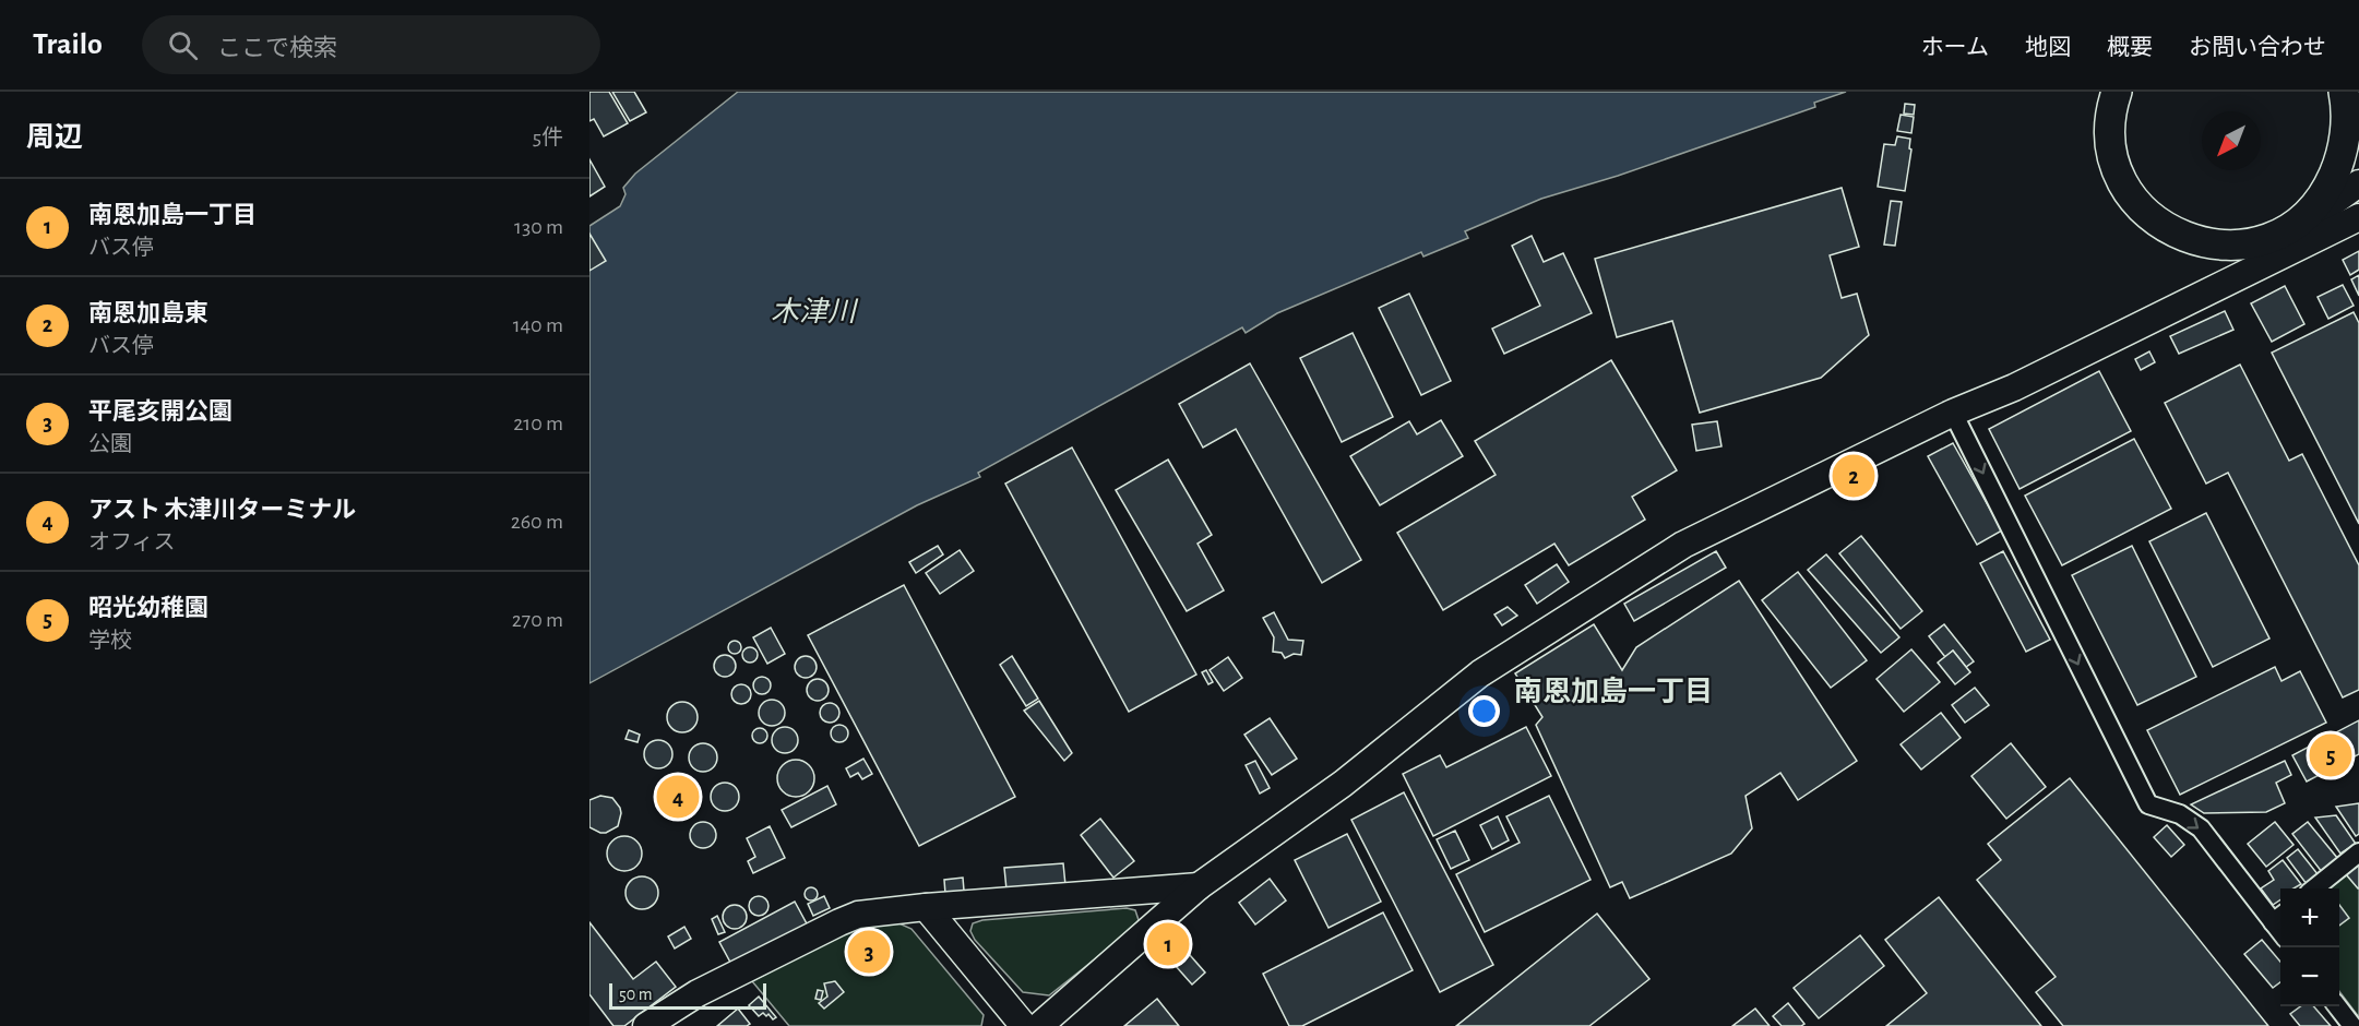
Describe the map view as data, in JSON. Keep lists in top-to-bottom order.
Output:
{
  "districts": ["南恩加島一丁目"],
  "water": ["木津川"],
  "scale_bar": "50 m",
  "north": "bottom left",
  "page": {
    "header": "Trailo",
    "search": "ここで検索",
    "nav": [
      "ホーム",
      "地図",
      "概要",
      "お問い合わせ"
    ],
    "heading": ["周辺", "5件"],
    "list": [
      {
        "mark": "1",
        "name": "南恩加島一丁目",
        "note": "バス停",
        "value": "130 m"
      },
      {
        "mark": "2",
        "name": "南恩加島東",
        "note": "バス停",
        "value": "140 m"
      },
      {
        "mark": "3",
        "name": "平尾亥開公園",
        "note": "公園",
        "value": "210 m"
      },
      {
        "mark": "4",
        "name": "アスト 木津川ターミナル",
        "note": "オフィス",
        "value": "260 m"
      },
      {
        "mark": "5",
        "name": "昭光幼稚園",
        "note": "学校",
        "value": "270 m"
      }
    ],
    "pins": [
      "2",
      "5",
      "4",
      "1",
      "3"
    ],
    "map_buttons": ["+", "−"],
    "scale": "50 m"
  }
}
